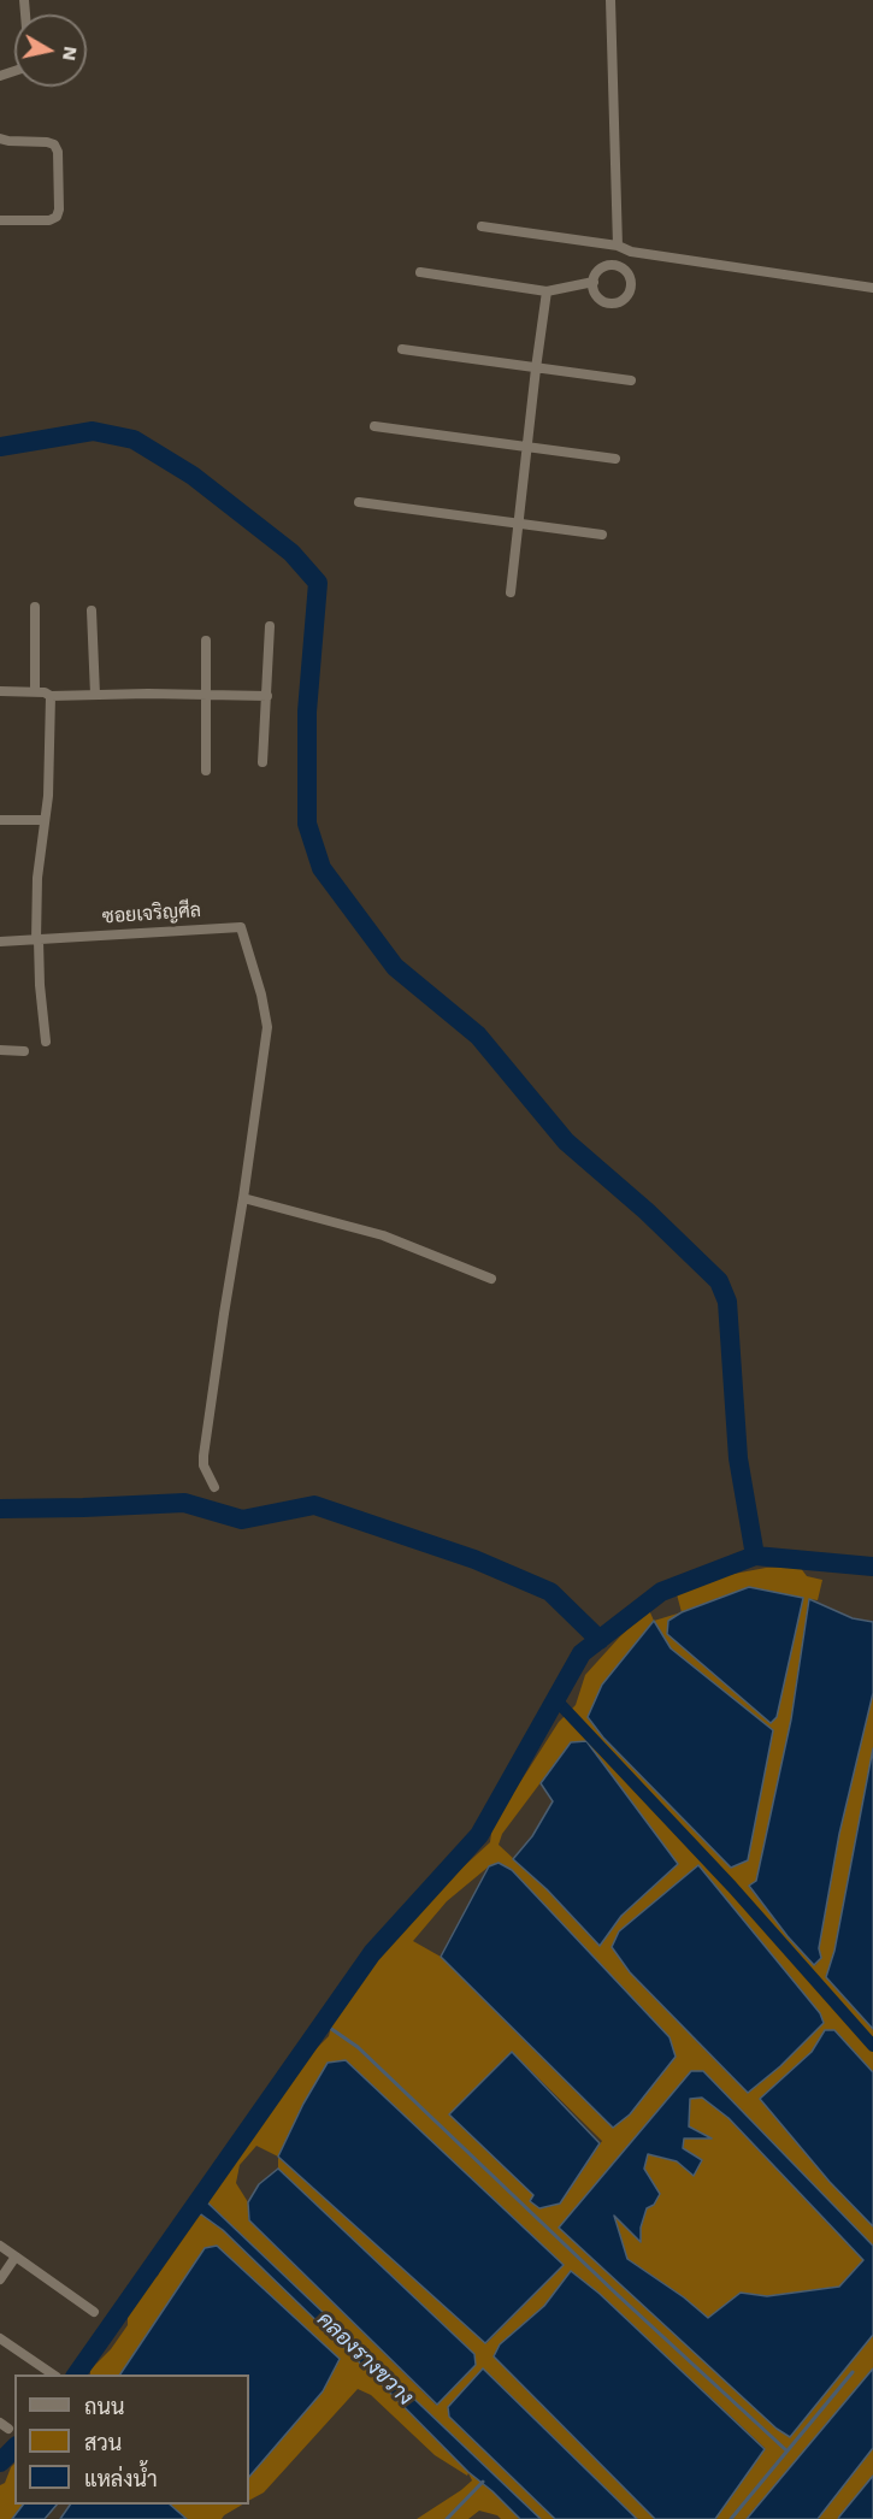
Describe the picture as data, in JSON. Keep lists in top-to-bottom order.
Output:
{
  "streets": {
    "street": ["ซอยเจริญศีล"]
  },
  "water": ["คลองรางขวาง"],
  "legend": ["ถนน", "สวน", "แหล่งน้ำ"],
  "north": "right"
}
